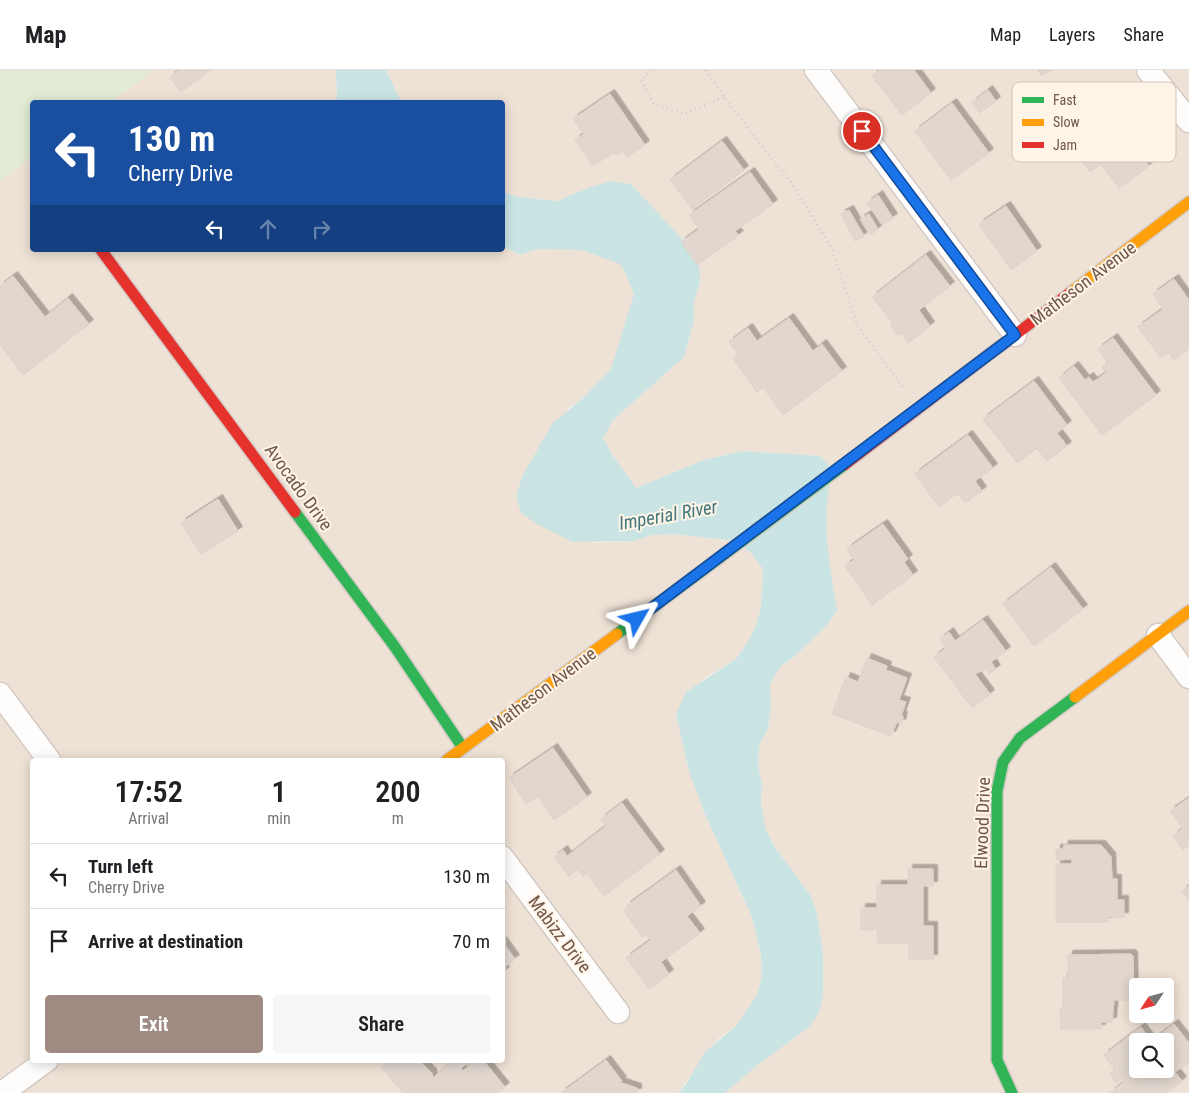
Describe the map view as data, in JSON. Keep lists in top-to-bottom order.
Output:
{
  "streets": {
    "street": [
      "Matheson Avenue",
      "Avocado Drive",
      "Elwood Drive",
      "Mabizz Drive"
    ]
  },
  "crossings": [
    ["Matheson Avenue", "Avocado Drive"]
  ],
  "water": ["Imperial River"],
  "legend": ["Fast", "Slow", "Jam"],
  "north": "bottom left",
  "page": {
    "header": "Map",
    "nav": ["Map", "Layers", "Share"],
    "turn": ["130 m", "Cherry Drive"],
    "eta": [
      "17:52",
      "Arrival",
      "1",
      "min",
      "200",
      "m"
    ],
    "list": [
      {
        "name": "Turn left",
        "note": "Cherry Drive",
        "value": "130 m"
      },
      {
        "name": "Arrive at destination",
        "value": "70 m"
      }
    ],
    "buttons": ["Exit", "Share"]
  }
}
